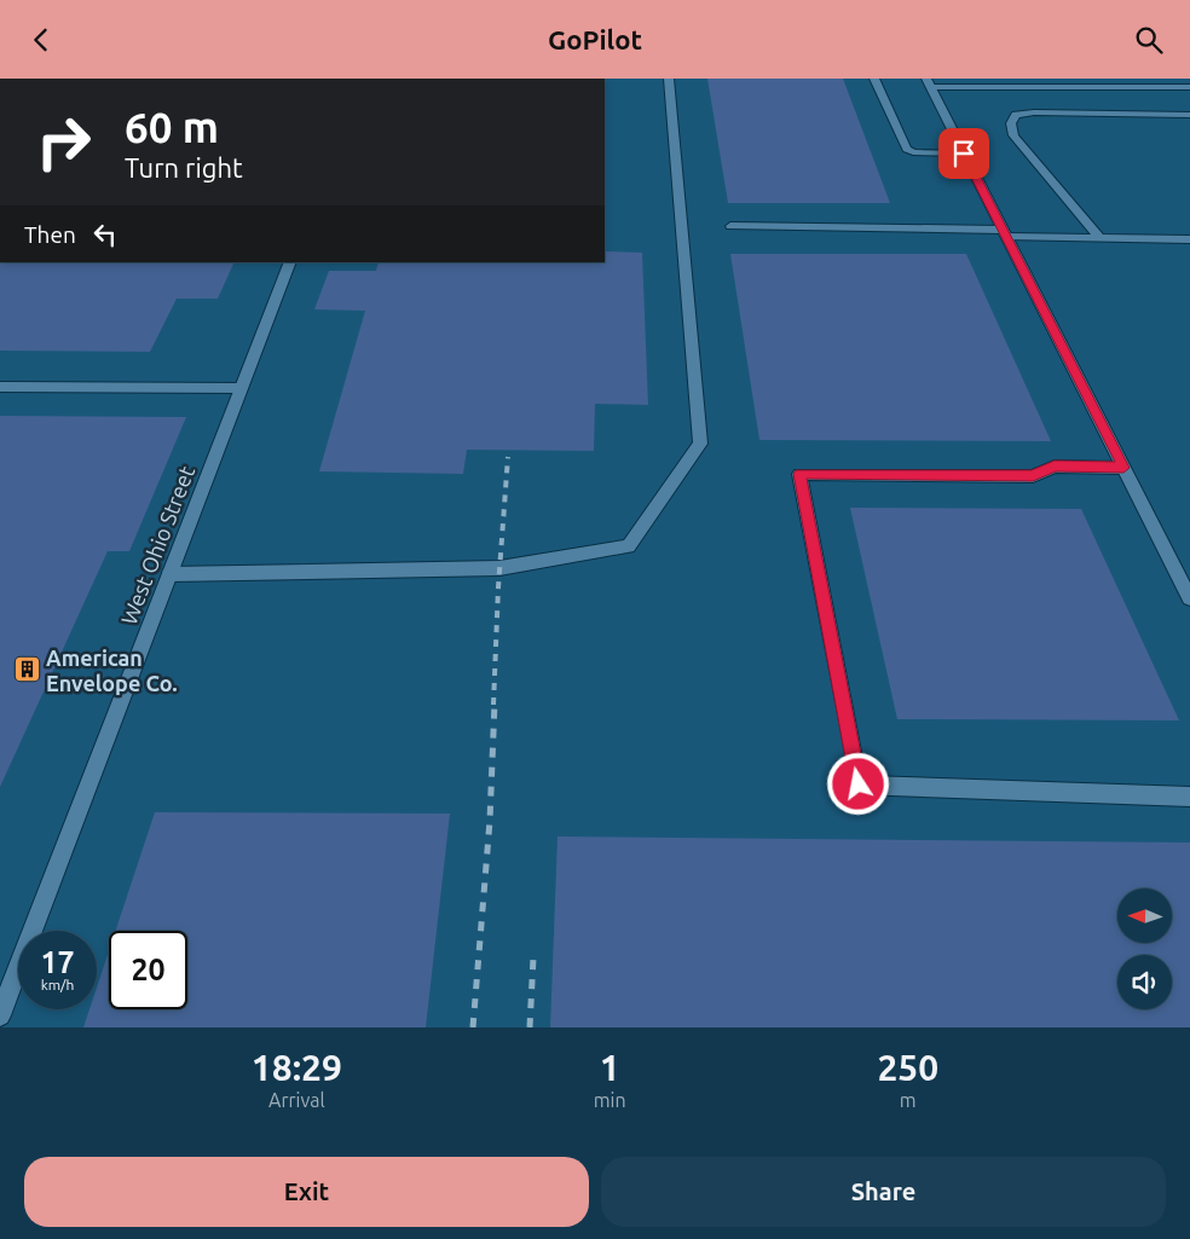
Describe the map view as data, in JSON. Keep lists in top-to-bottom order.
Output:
{
  "streets": {
    "street": ["West Ohio Street"]
  },
  "places": {
    "building": ["American Envelope Co."]
  },
  "north": "left",
  "page": {
    "header": "GoPilot",
    "turn": ["60 m", "Turn right"],
    "then": "Then",
    "speed": "17 km/h",
    "limit": "20",
    "eta": [
      "18:29",
      "Arrival",
      "1",
      "min",
      "250",
      "m"
    ],
    "buttons": ["Exit", "Share"]
  }
}
